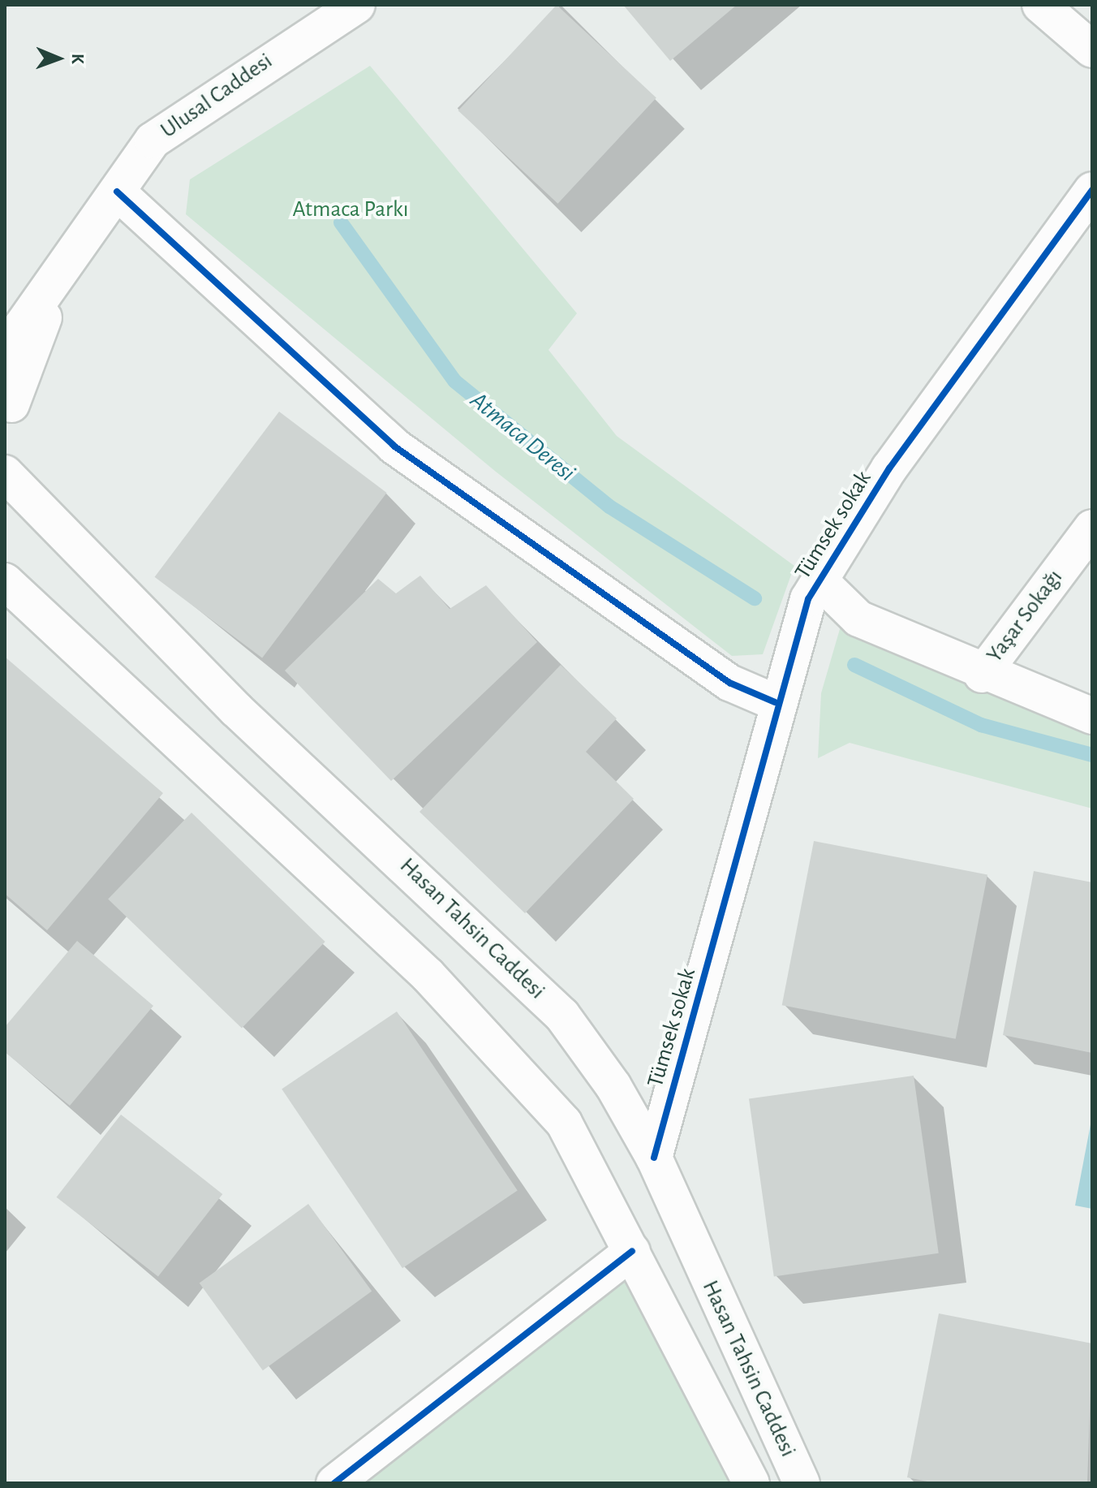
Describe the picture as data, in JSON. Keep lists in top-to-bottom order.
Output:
{
  "streets": {
    "street": [
      "Ulusal Caddesi",
      "Tümsek sokak",
      "Yaşar Sokağı",
      "Hasan Tahsin Caddesi"
    ]
  },
  "crossings": [
    ["Tümsek sokak", "Hasan Tahsin Caddesi"]
  ],
  "water": ["Atmaca Deresi"],
  "parks": ["Atmaca Parkı"],
  "north": "right"
}
